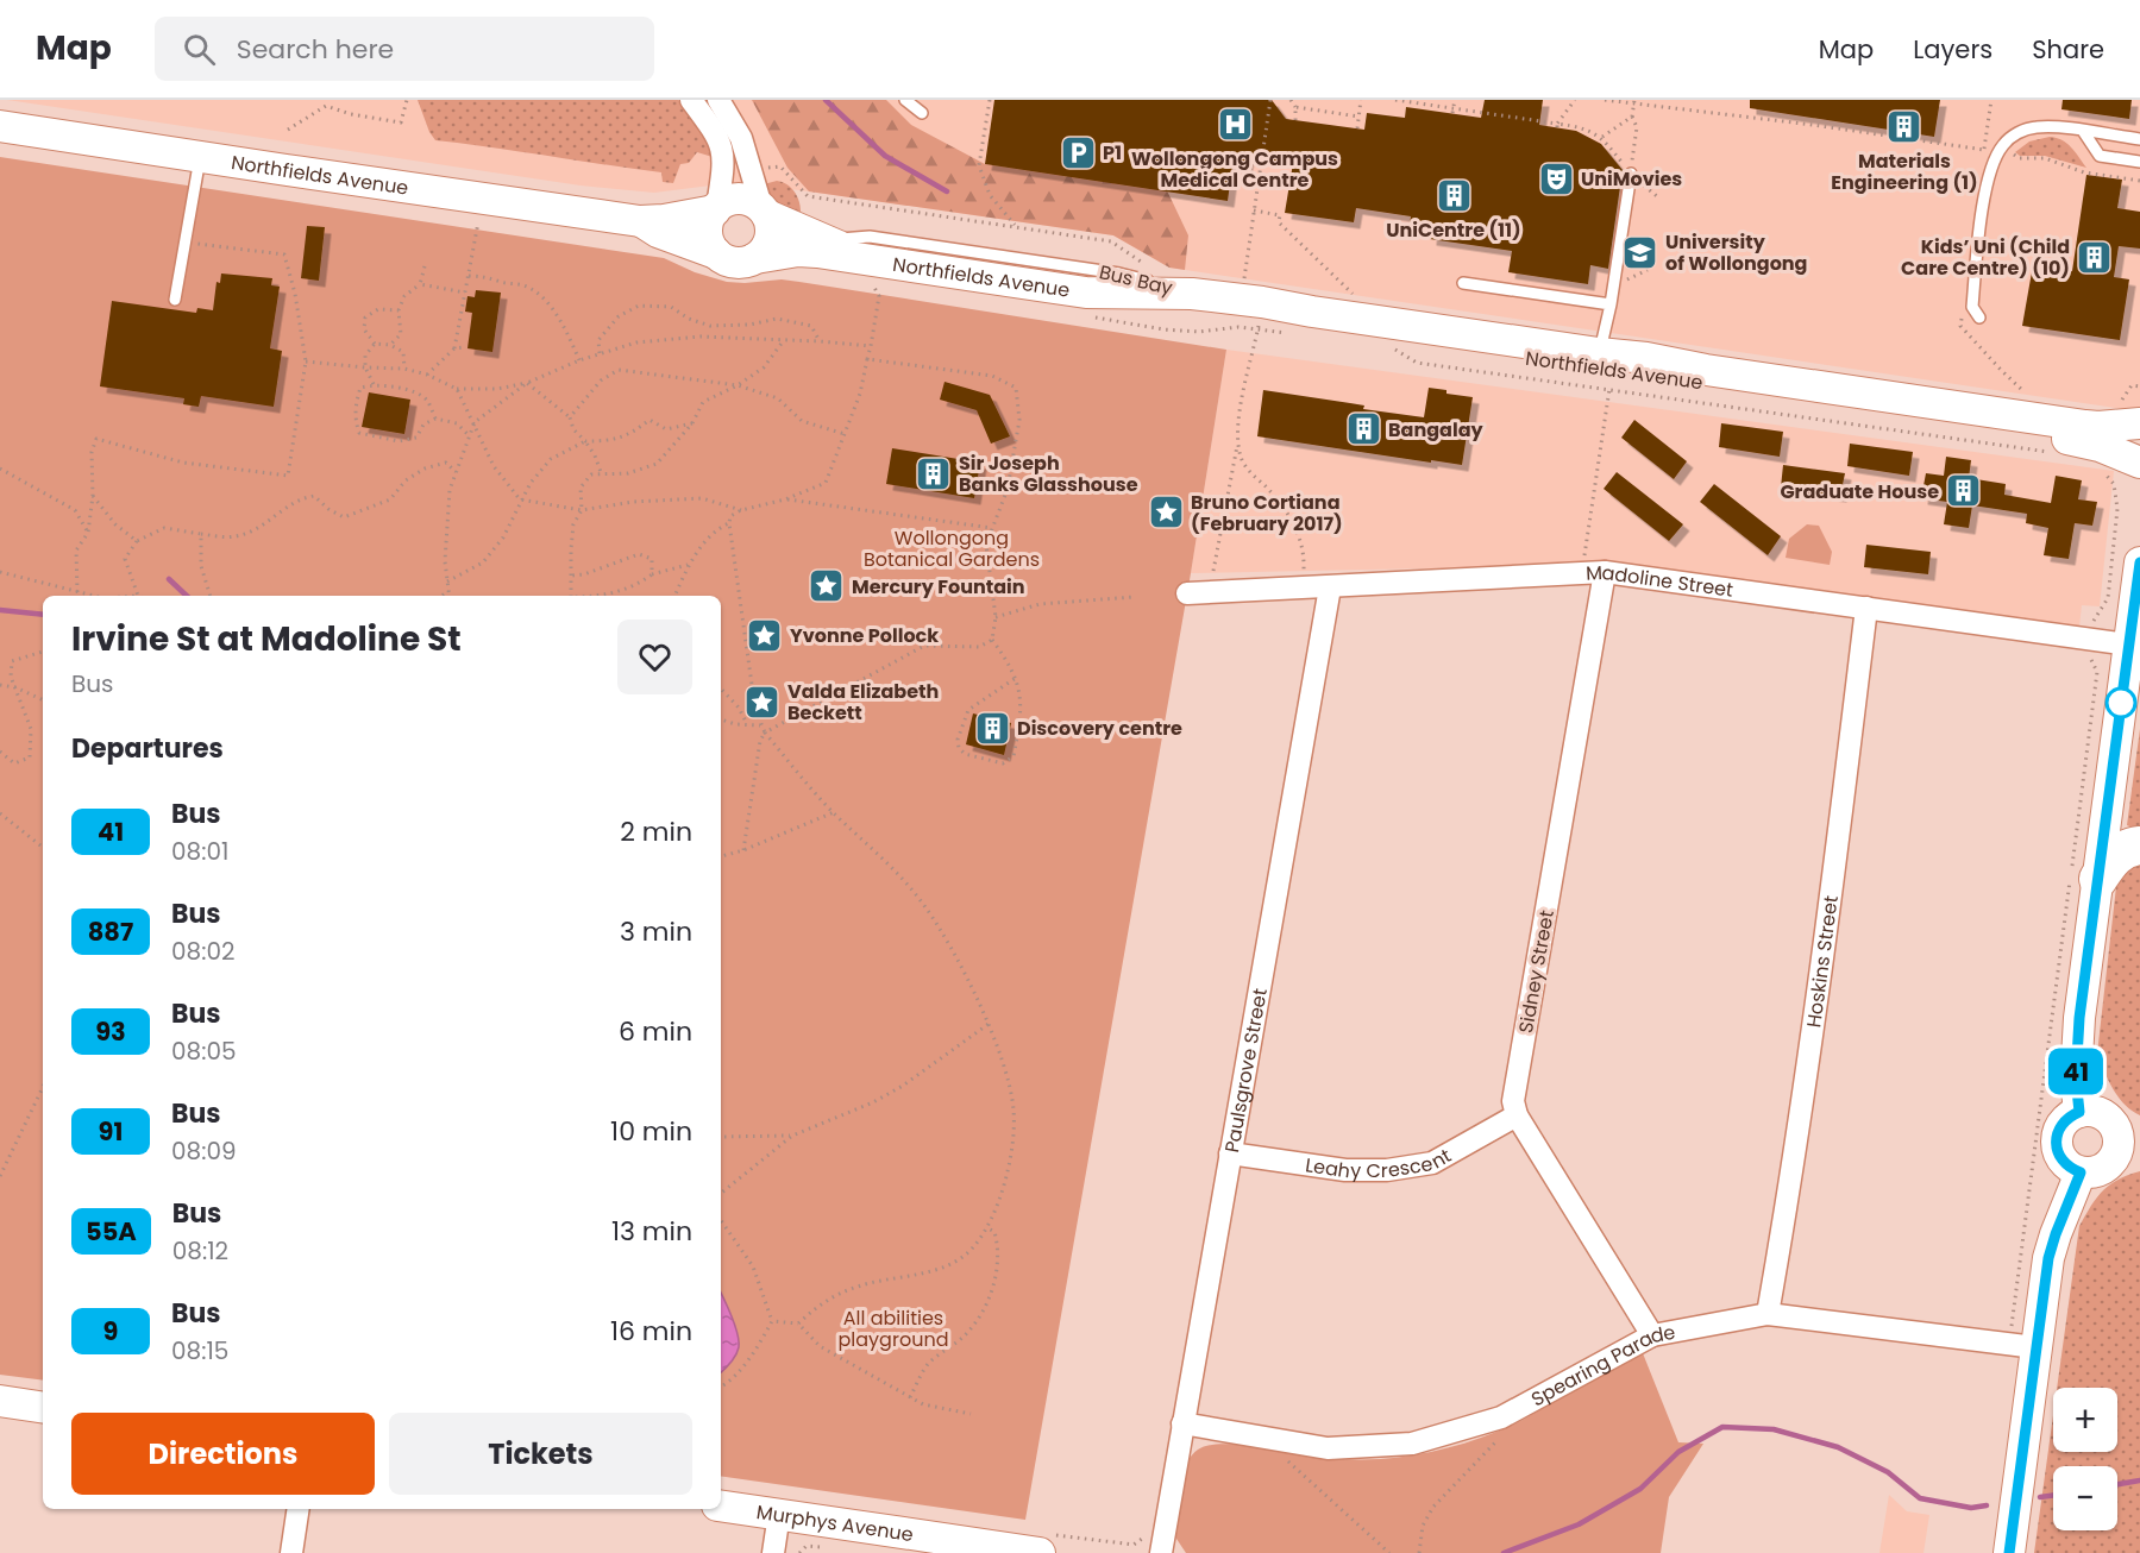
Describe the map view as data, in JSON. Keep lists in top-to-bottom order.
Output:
{
  "streets": {
    "main road": ["Northfields Avenue", "Murphys Avenue"],
    "street": [
      "Madoline Street",
      "Hoskins Street",
      "Sidney Street",
      "Paulsgrove Street",
      "Leahy Crescent",
      "Spearing Parade"
    ],
    "lane": ["Bus Bay"]
  },
  "crossings": [
    ["Northfields Avenue", "Bus Bay"],
    ["Madoline Street", "Hoskins Street"],
    ["Madoline Street", "Sidney Street"],
    ["Madoline Street", "Paulsgrove Street"],
    ["Hoskins Street", "Spearing Parade"],
    ["Sidney Street", "Leahy Crescent"],
    ["Paulsgrove Street", "Leahy Crescent"],
    ["Paulsgrove Street", "Spearing Parade"]
  ],
  "parks": ["Wollongong Botanical Gardens", "All abilities playground"],
  "places": {
    "hospital": ["Wollongong Campus Medical Centre"],
    "building": [
      "Materials Engineering (1)",
      "UniCentre (11)",
      "Kids’ Uni (Child Care Centre) (10)",
      "Bangalay",
      "Sir Joseph Banks Glasshouse",
      "Graduate House",
      "Discovery centre"
    ],
    "parking": ["P1"],
    "theatre": ["UniMovies"],
    "school or university": ["University of Wollongong"],
    "place": [
      "Bruno Cortiana (February 2017)",
      "Mercury Fountain",
      "Yvonne Pollock",
      "Valda Elizabeth Beckett"
    ]
  },
  "lines": ["bus line 41"],
  "page": {
    "header": "Map",
    "search": "Search here",
    "nav": ["Map", "Layers", "Share"],
    "on_map": "41",
    "heading": [
      ["Irvine St at Madoline St", "Bus"],
      "Departures"
    ],
    "list": [
      {
        "mark": "41",
        "name": "Bus",
        "note": "08:01",
        "value": "2 min"
      },
      {
        "mark": "887",
        "name": "Bus",
        "note": "08:02",
        "value": "3 min"
      },
      {
        "mark": "93",
        "name": "Bus",
        "note": "08:05",
        "value": "6 min"
      },
      {
        "mark": "91",
        "name": "Bus",
        "note": "08:09",
        "value": "10 min"
      },
      {
        "mark": "55A",
        "name": "Bus",
        "note": "08:12",
        "value": "13 min"
      },
      {
        "mark": "9",
        "name": "Bus",
        "note": "08:15",
        "value": "16 min"
      }
    ],
    "map_buttons": ["+", "−"],
    "buttons": ["Directions", "Tickets"]
  }
}
